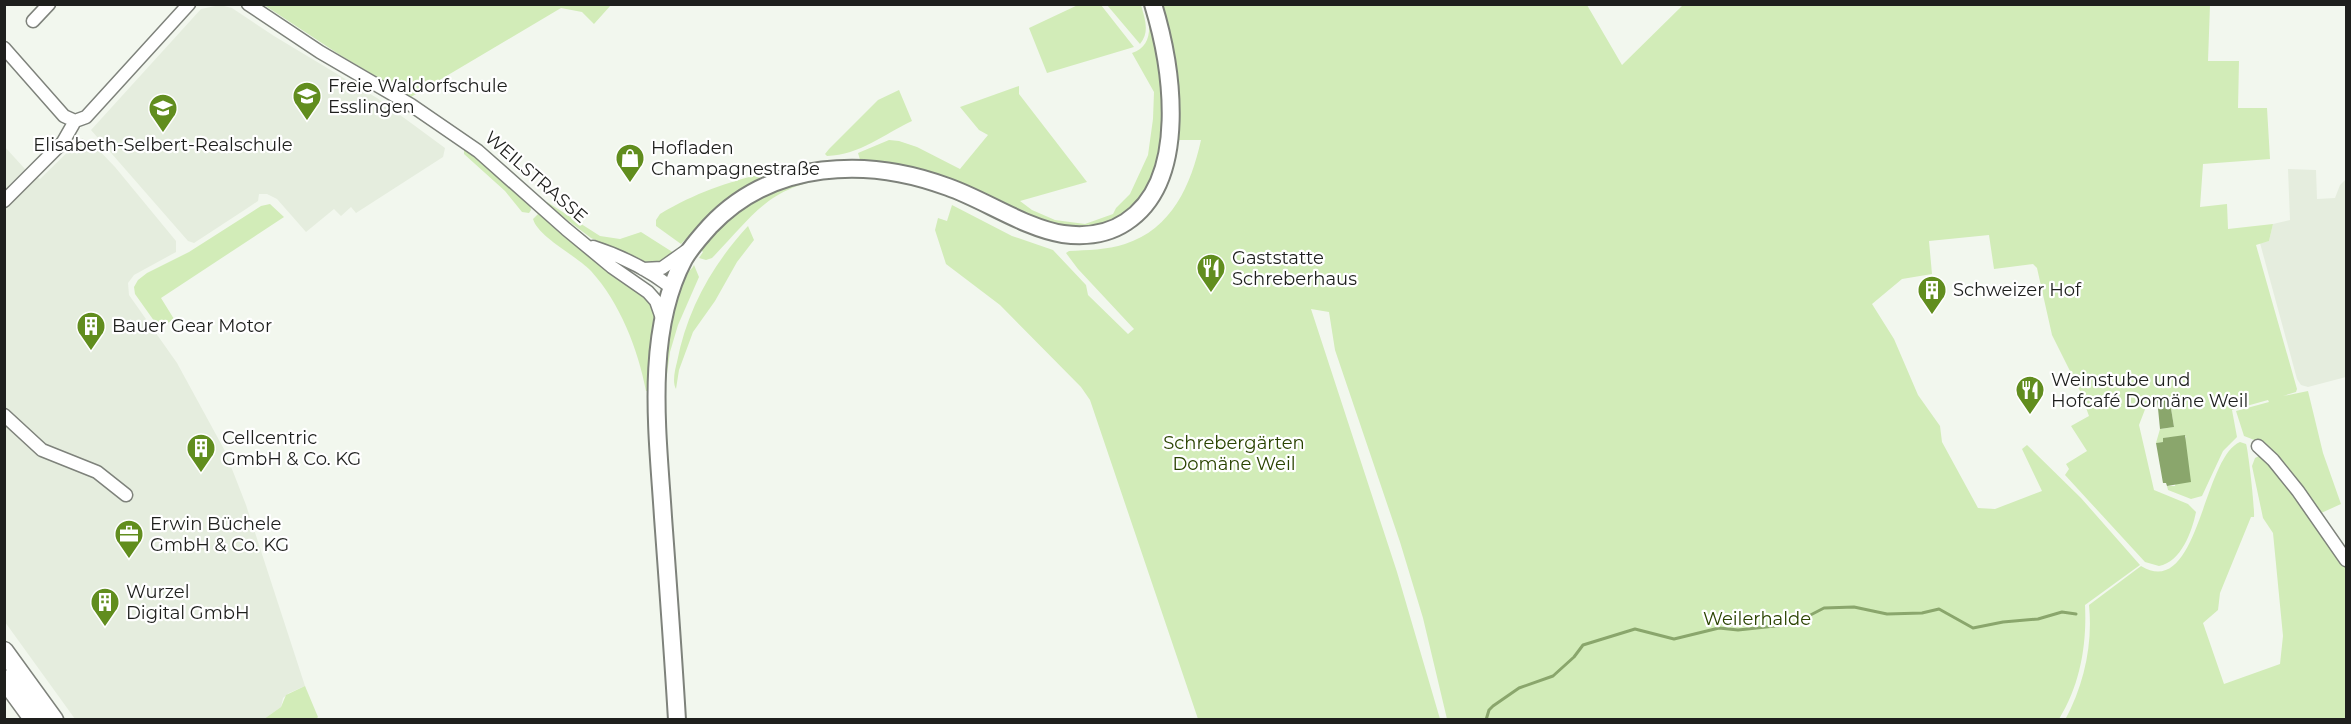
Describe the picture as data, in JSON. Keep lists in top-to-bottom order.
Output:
{
  "streets": {
    "street": ["WEILSTRASSE"]
  },
  "parks": ["Schrebergärten Domäne Weil", "Weilerhalde"],
  "places": {
    "school or university": ["Freie Waldorfschule Esslingen", "Elisabeth-Selbert-Realschule"],
    "shop": ["Hofladen Champagnestraße"],
    "restaurant": ["Gaststatte Schreberhaus", "Weinstube und Hofcafé Domäne Weil"],
    "building": [
      "Schweizer Hof",
      "Bauer Gear Motor",
      "Cellcentric GmbH & Co. KG",
      "Wurzel Digital GmbH"
    ],
    "office": ["Erwin Büchele GmbH & Co. KG"]
  }
}
